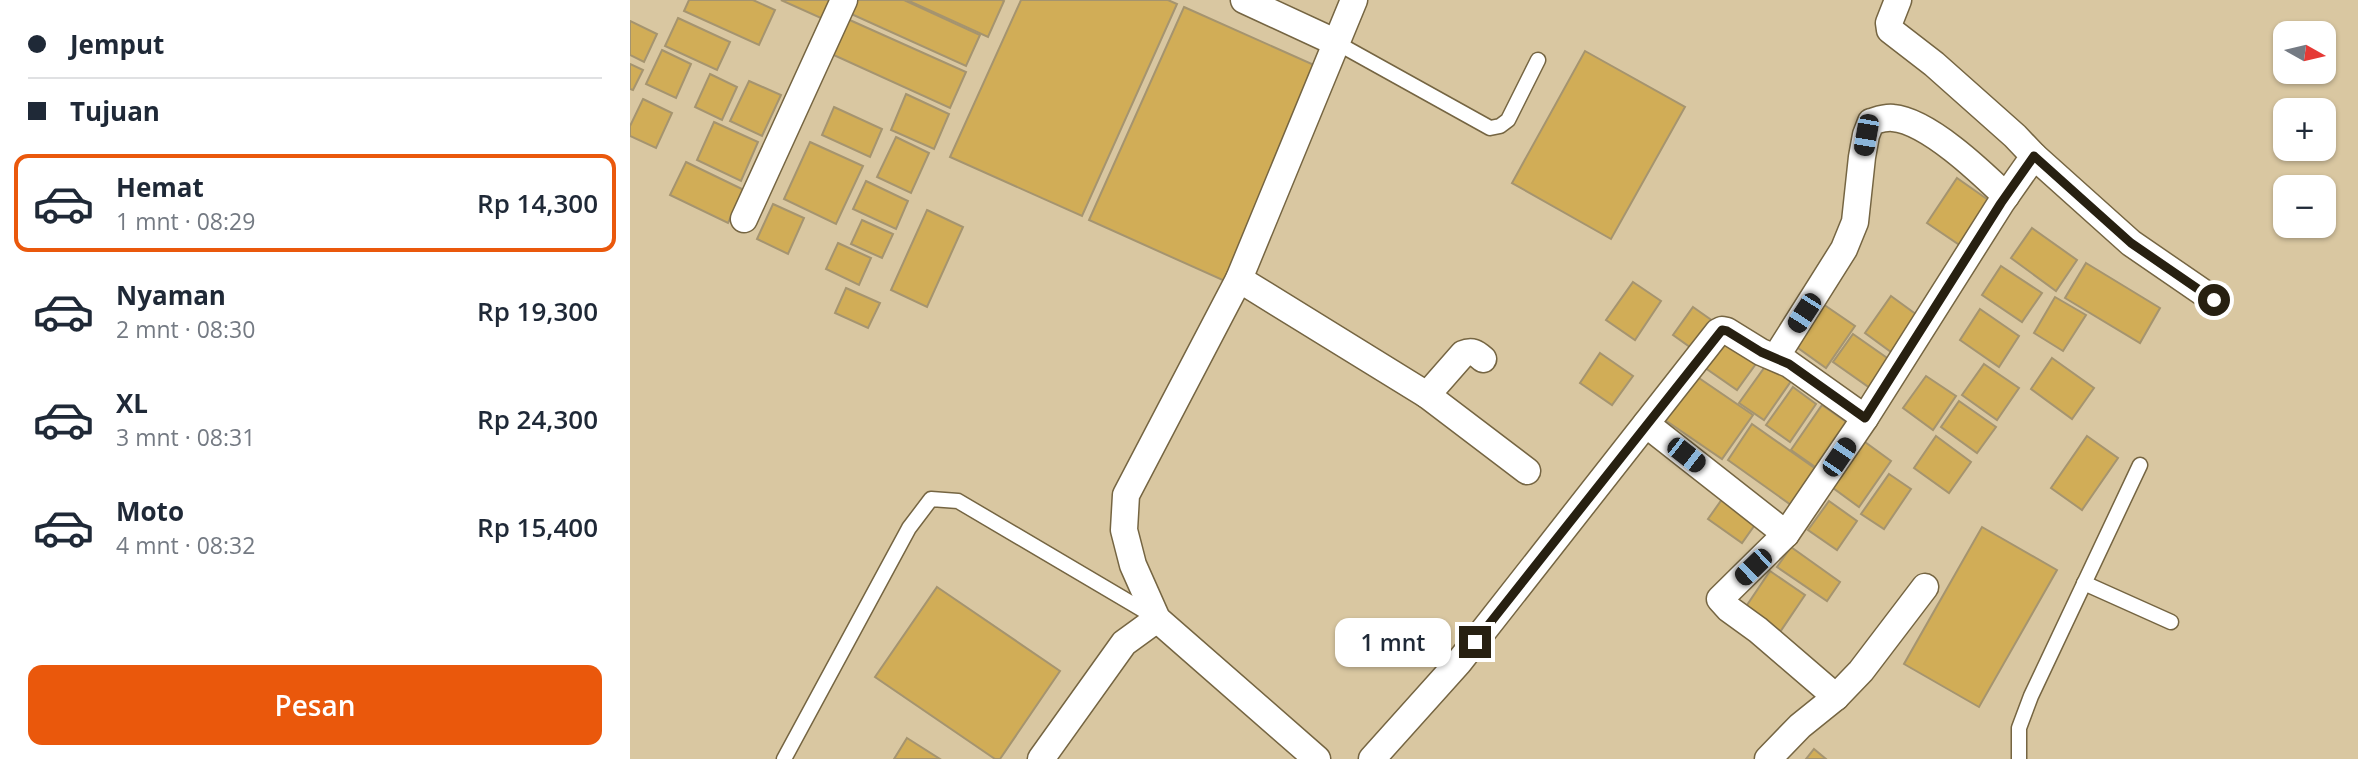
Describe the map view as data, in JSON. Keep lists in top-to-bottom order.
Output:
{
  "north": "right",
  "page": {
    "banner": ["Jemput", "Tujuan"],
    "map_buttons": ["+", "−"],
    "list": [
      {
        "name": "Hemat",
        "note": "1 mnt · 08:29",
        "value": "Rp 14,300"
      },
      {
        "name": "Nyaman",
        "note": "2 mnt · 08:30",
        "value": "Rp 19,300"
      },
      {
        "name": "XL",
        "note": "3 mnt · 08:31",
        "value": "Rp 24,300"
      },
      {
        "name": "Moto",
        "note": "4 mnt · 08:32",
        "value": "Rp 15,400"
      }
    ],
    "bubble": "1 mnt",
    "buttons": "Pesan"
  }
}
